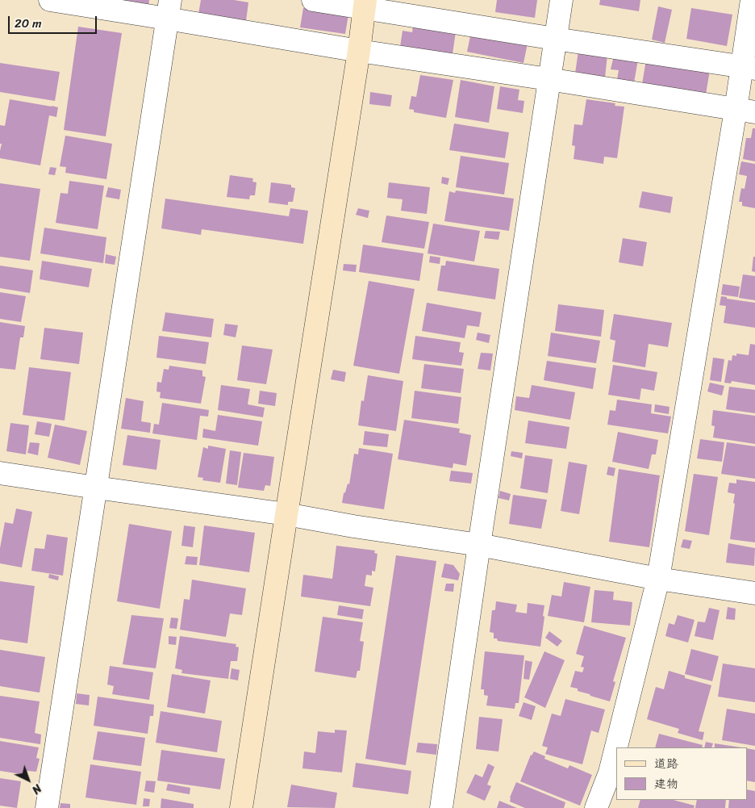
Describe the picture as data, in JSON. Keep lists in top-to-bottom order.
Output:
{
  "legend": ["道路", "建物"],
  "scale_bar": "20 m",
  "north": "bottom right"
}
